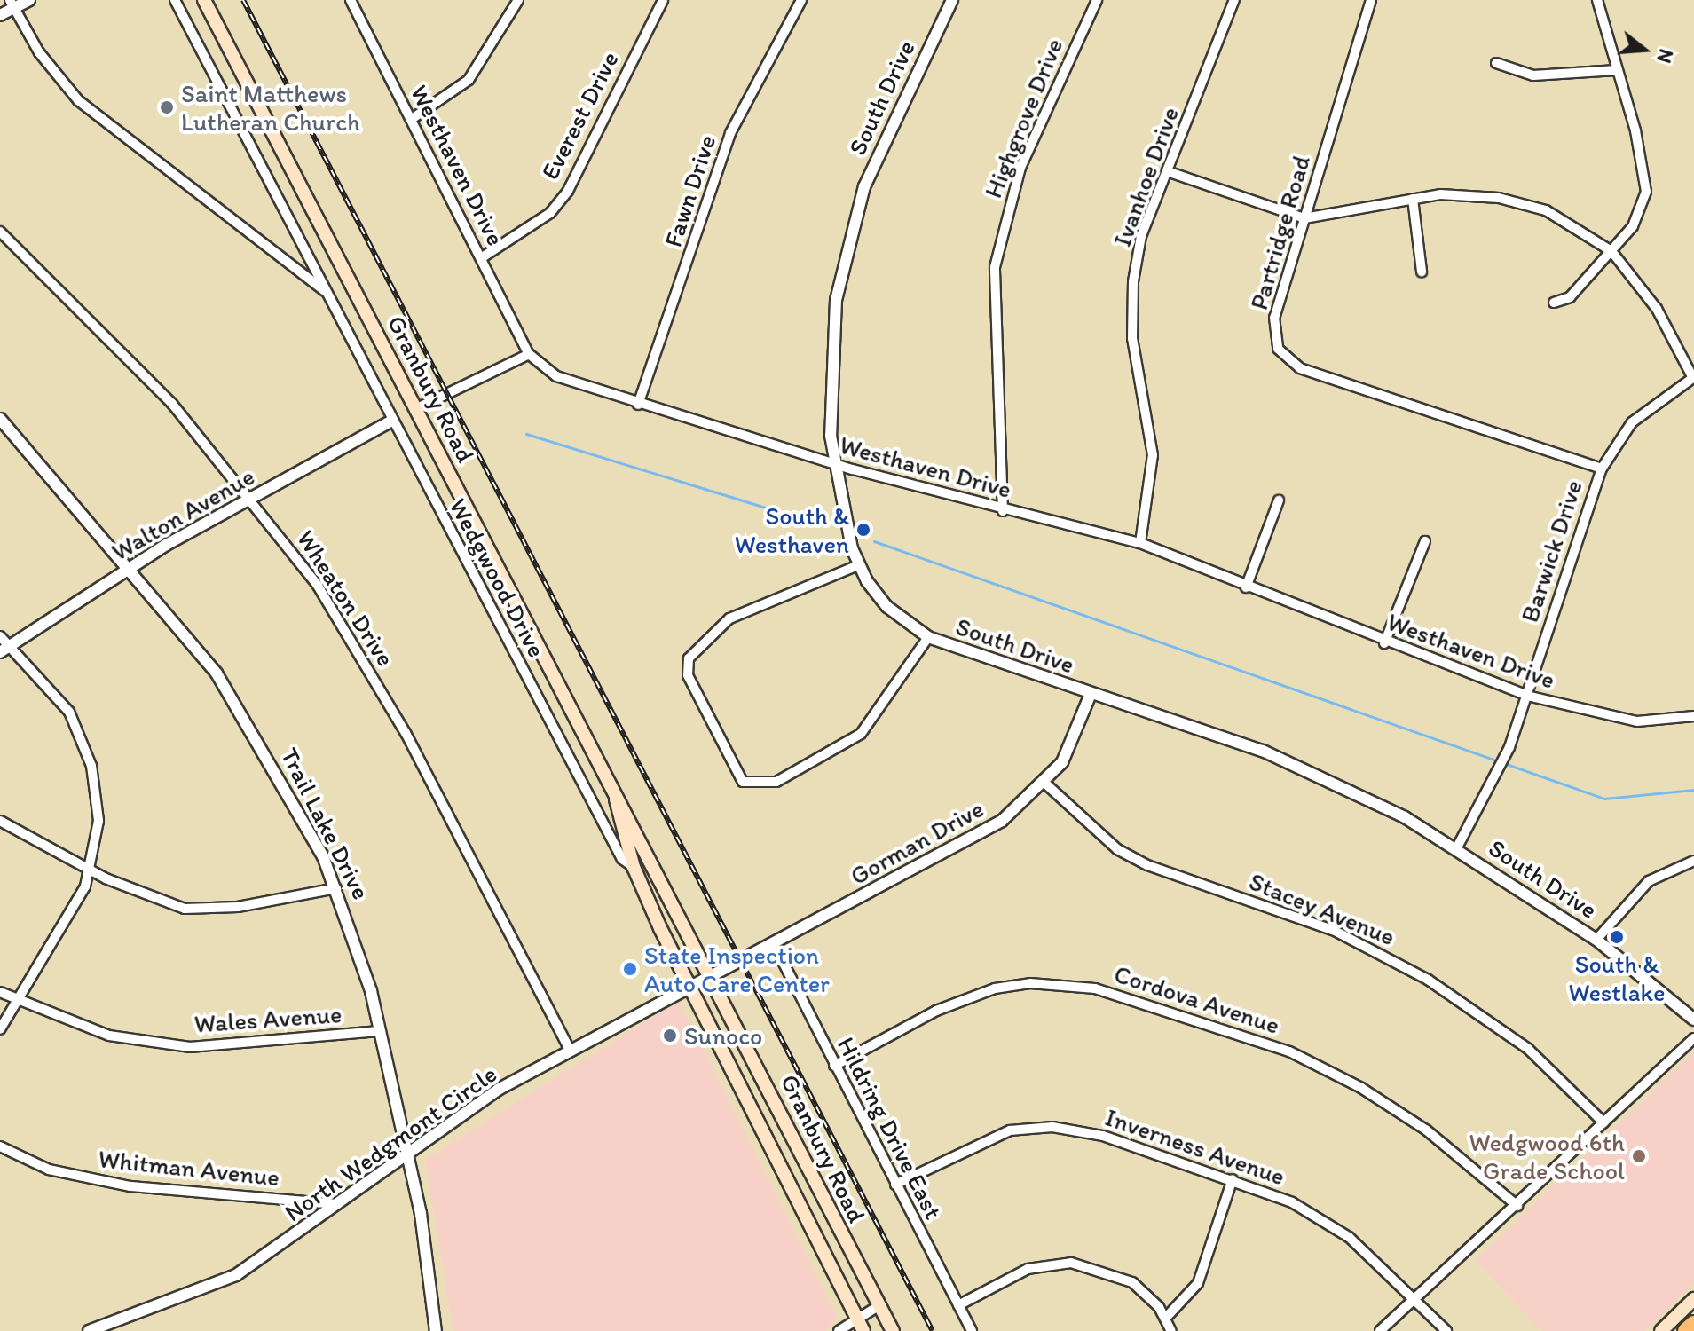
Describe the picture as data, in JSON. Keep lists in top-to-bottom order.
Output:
{
  "streets": {
    "main road": ["Granbury Road"],
    "street": [
      "South Drive",
      "Everest Drive",
      "Highgrove Drive",
      "Westhaven Drive",
      "Ivanhoe Drive",
      "Fawn Drive",
      "Partridge Road",
      "Walton Avenue",
      "Barwick Drive",
      "Wedgwood Drive",
      "Wheaton Drive",
      "Trail Lake Drive",
      "Gorman Drive",
      "Stacey Avenue",
      "Cordova Avenue",
      "Wales Avenue",
      "Hildring Drive East",
      "North Wedgmont Circle",
      "Inverness Avenue",
      "Whitman Avenue"
    ]
  },
  "crossings": [
    ["South Drive", "Westhaven Drive"],
    ["South Drive", "Barwick Drive"],
    ["South Drive", "Gorman Drive"],
    ["Everest Drive", "Westhaven Drive"],
    ["Highgrove Drive", "Westhaven Drive"],
    ["Westhaven Drive", "Ivanhoe Drive"],
    ["Westhaven Drive", "Fawn Drive"],
    ["Westhaven Drive", "Barwick Drive"],
    ["Partridge Road", "Barwick Drive"],
    ["Granbury Road", "Wedgwood Drive"],
    ["Granbury Road", "Gorman Drive"],
    ["Granbury Road", "North Wedgmont Circle"],
    ["Walton Avenue", "Wedgwood Drive"],
    ["Walton Avenue", "Wheaton Drive"],
    ["Walton Avenue", "Trail Lake Drive"],
    ["Wheaton Drive", "North Wedgmont Circle"],
    ["Trail Lake Drive", "Wales Avenue"],
    ["Trail Lake Drive", "North Wedgmont Circle"],
    ["Gorman Drive", "Stacey Avenue"],
    ["Gorman Drive", "Hildring Drive East"],
    ["Gorman Drive", "North Wedgmont Circle"],
    ["Cordova Avenue", "Hildring Drive East"],
    ["Hildring Drive East", "Inverness Avenue"],
    ["North Wedgmont Circle", "Whitman Avenue"]
  ],
  "places": [
    "Saint Matthews Lutheran Church",
    "South & Westhaven",
    "South & Westlake",
    "State Inspection Auto Care Center",
    "Sunoco",
    "Wedgwood 6th Grade School"
  ],
  "north": "right"
}
